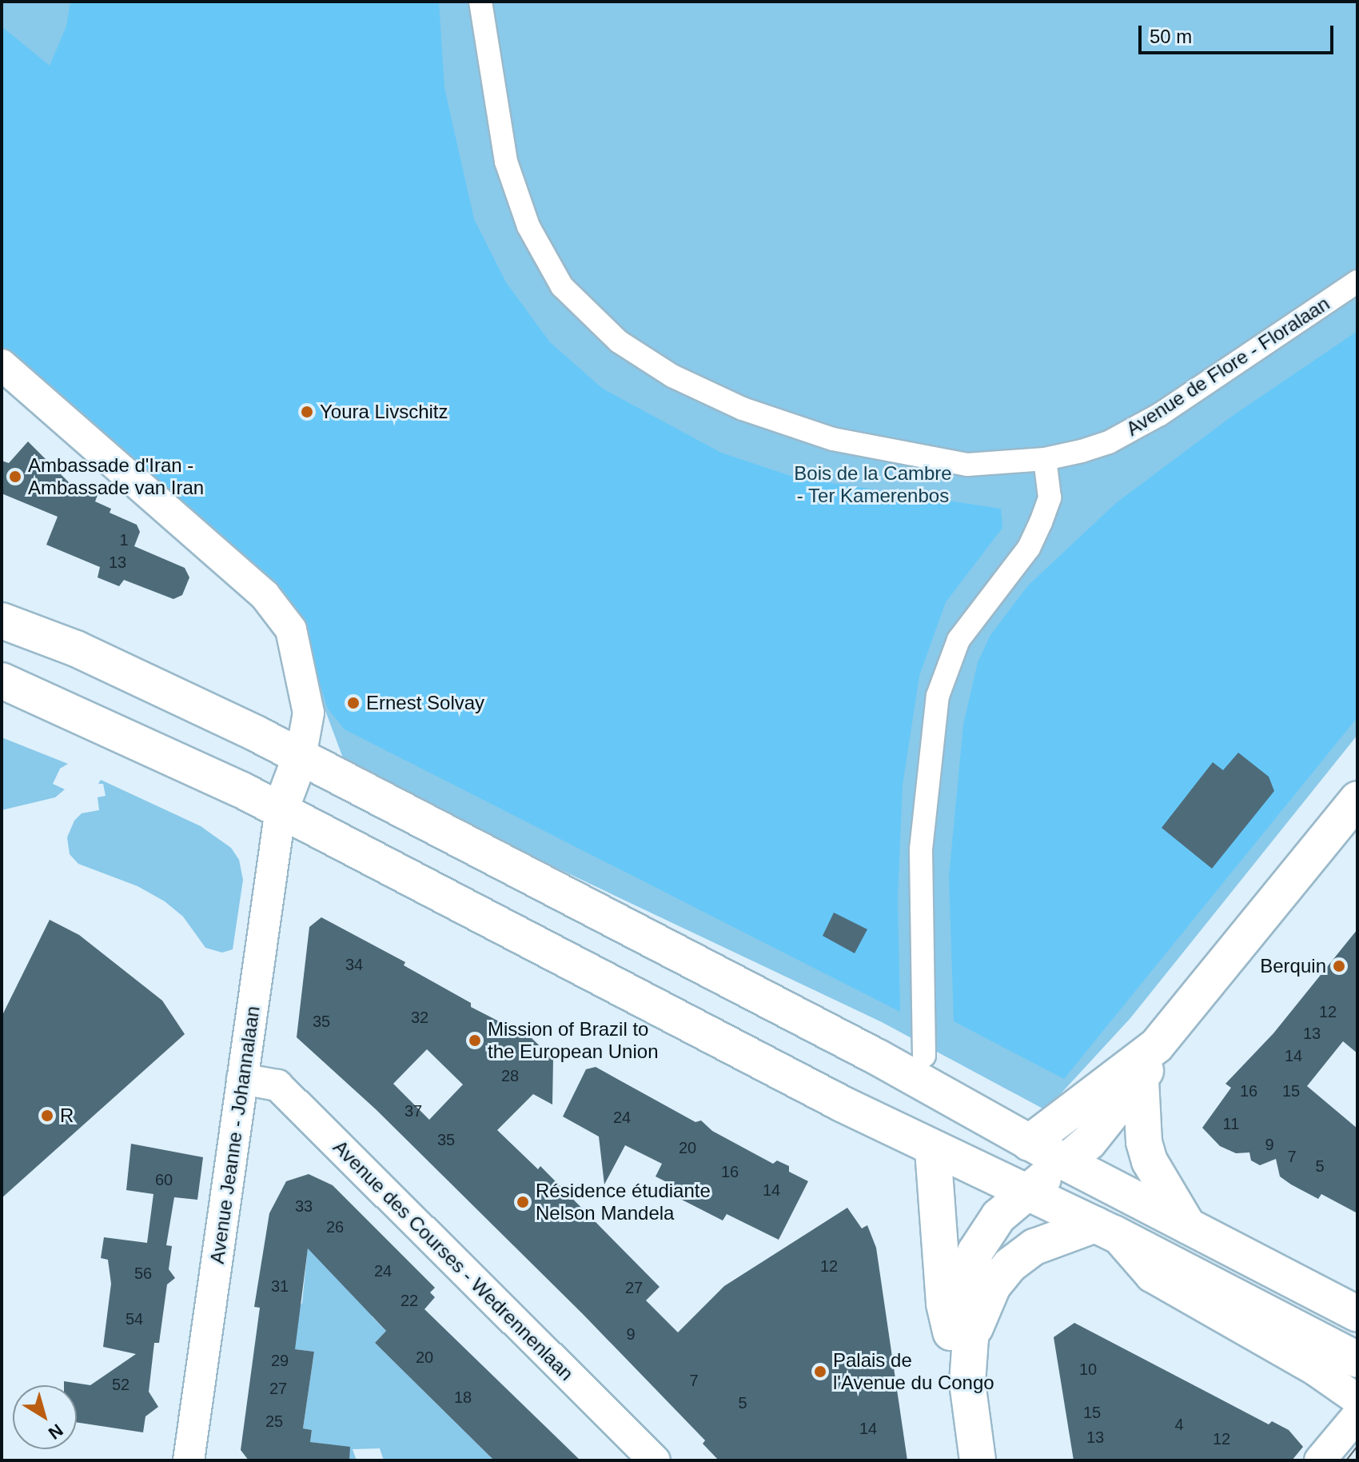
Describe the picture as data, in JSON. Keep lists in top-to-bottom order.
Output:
{
  "streets": {
    "street": ["Avenue de Flore - Floralaan", "Avenue Jeanne - Johannalaan", "Avenue des Courses - Wedrennenlaan"]
  },
  "crossings": [
    ["Avenue Jeanne - Johannalaan", "Avenue des Courses - Wedrennenlaan"]
  ],
  "parks": ["Bois de la Cambre - Ter Kamerenbos"],
  "places": [
    "Youra Livschitz",
    "Ambassade d'Iran - Ambassade van Iran",
    "Ernest Solvay",
    "Berquin",
    "Mission of Brazil to the European Union",
    "R",
    "Résidence étudiante Nelson Mandela",
    "Palais de l'Avenue du Congo"
  ],
  "house_numbers": [
    "1",
    "13",
    "34",
    "12",
    "32",
    "35",
    "13",
    "14",
    "28",
    "16",
    "15",
    "37",
    "24",
    "11",
    "35",
    "9",
    "20",
    "7",
    "5",
    "16",
    "60",
    "14",
    "33",
    "26",
    "12",
    "24",
    "56",
    "31",
    "27",
    "22",
    "54",
    "9",
    "20",
    "29",
    "10",
    "7",
    "52",
    "27",
    "18",
    "5",
    "15",
    "25",
    "4",
    "14",
    "13",
    "12"
  ],
  "scale_bar": "50 m",
  "north": "bottom right"
}
